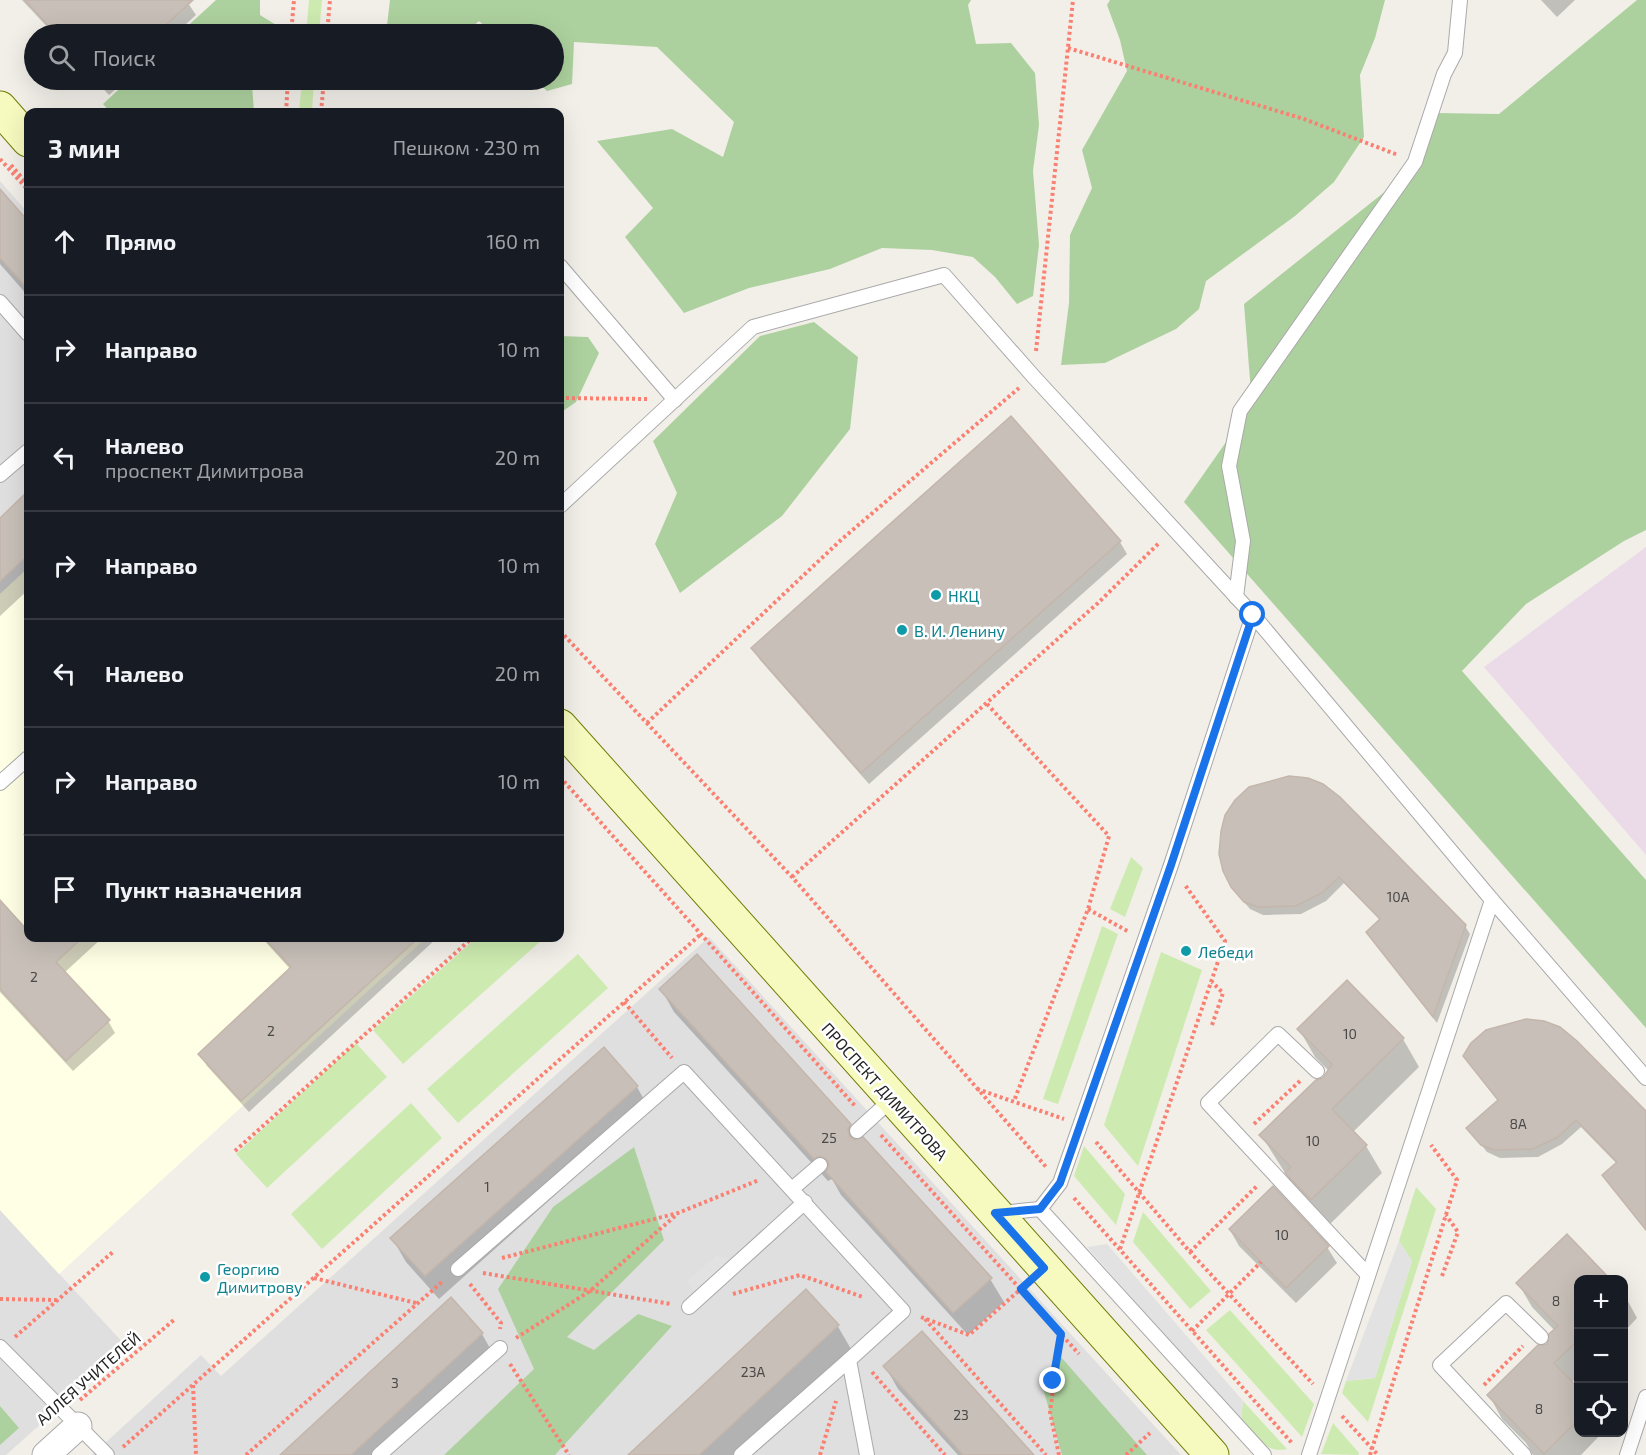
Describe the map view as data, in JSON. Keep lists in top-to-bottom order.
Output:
{
  "streets": {
    "main road": ["ПРОСПЕКТ ДИМИТРОВА"],
    "path": ["АЛЛЕЯ УЧИТЕЛЕЙ"]
  },
  "places": [
    "НКЦ",
    "В. И. Ленину",
    "Лебеди",
    "Георгию Димитрову"
  ],
  "house_numbers": [
    "10А",
    "2",
    "2",
    "10",
    "8А",
    "25",
    "10",
    "1",
    "10",
    "8",
    "23А",
    "3",
    "8",
    "23"
  ],
  "page": {
    "search": "Поиск",
    "heading": ["3 мин", "Пешком · 230 m"],
    "list": [
      ["Прямо", "160 m"],
      ["Направо", "10 m"],
      ["Налево", "проспект Димитрова", "20 m"],
      ["Направо", "10 m"],
      ["Налево", "20 m"],
      ["Направо", "10 m"],
      "Пункт назначения"
    ],
    "map_buttons": ["+", "−"]
  }
}
